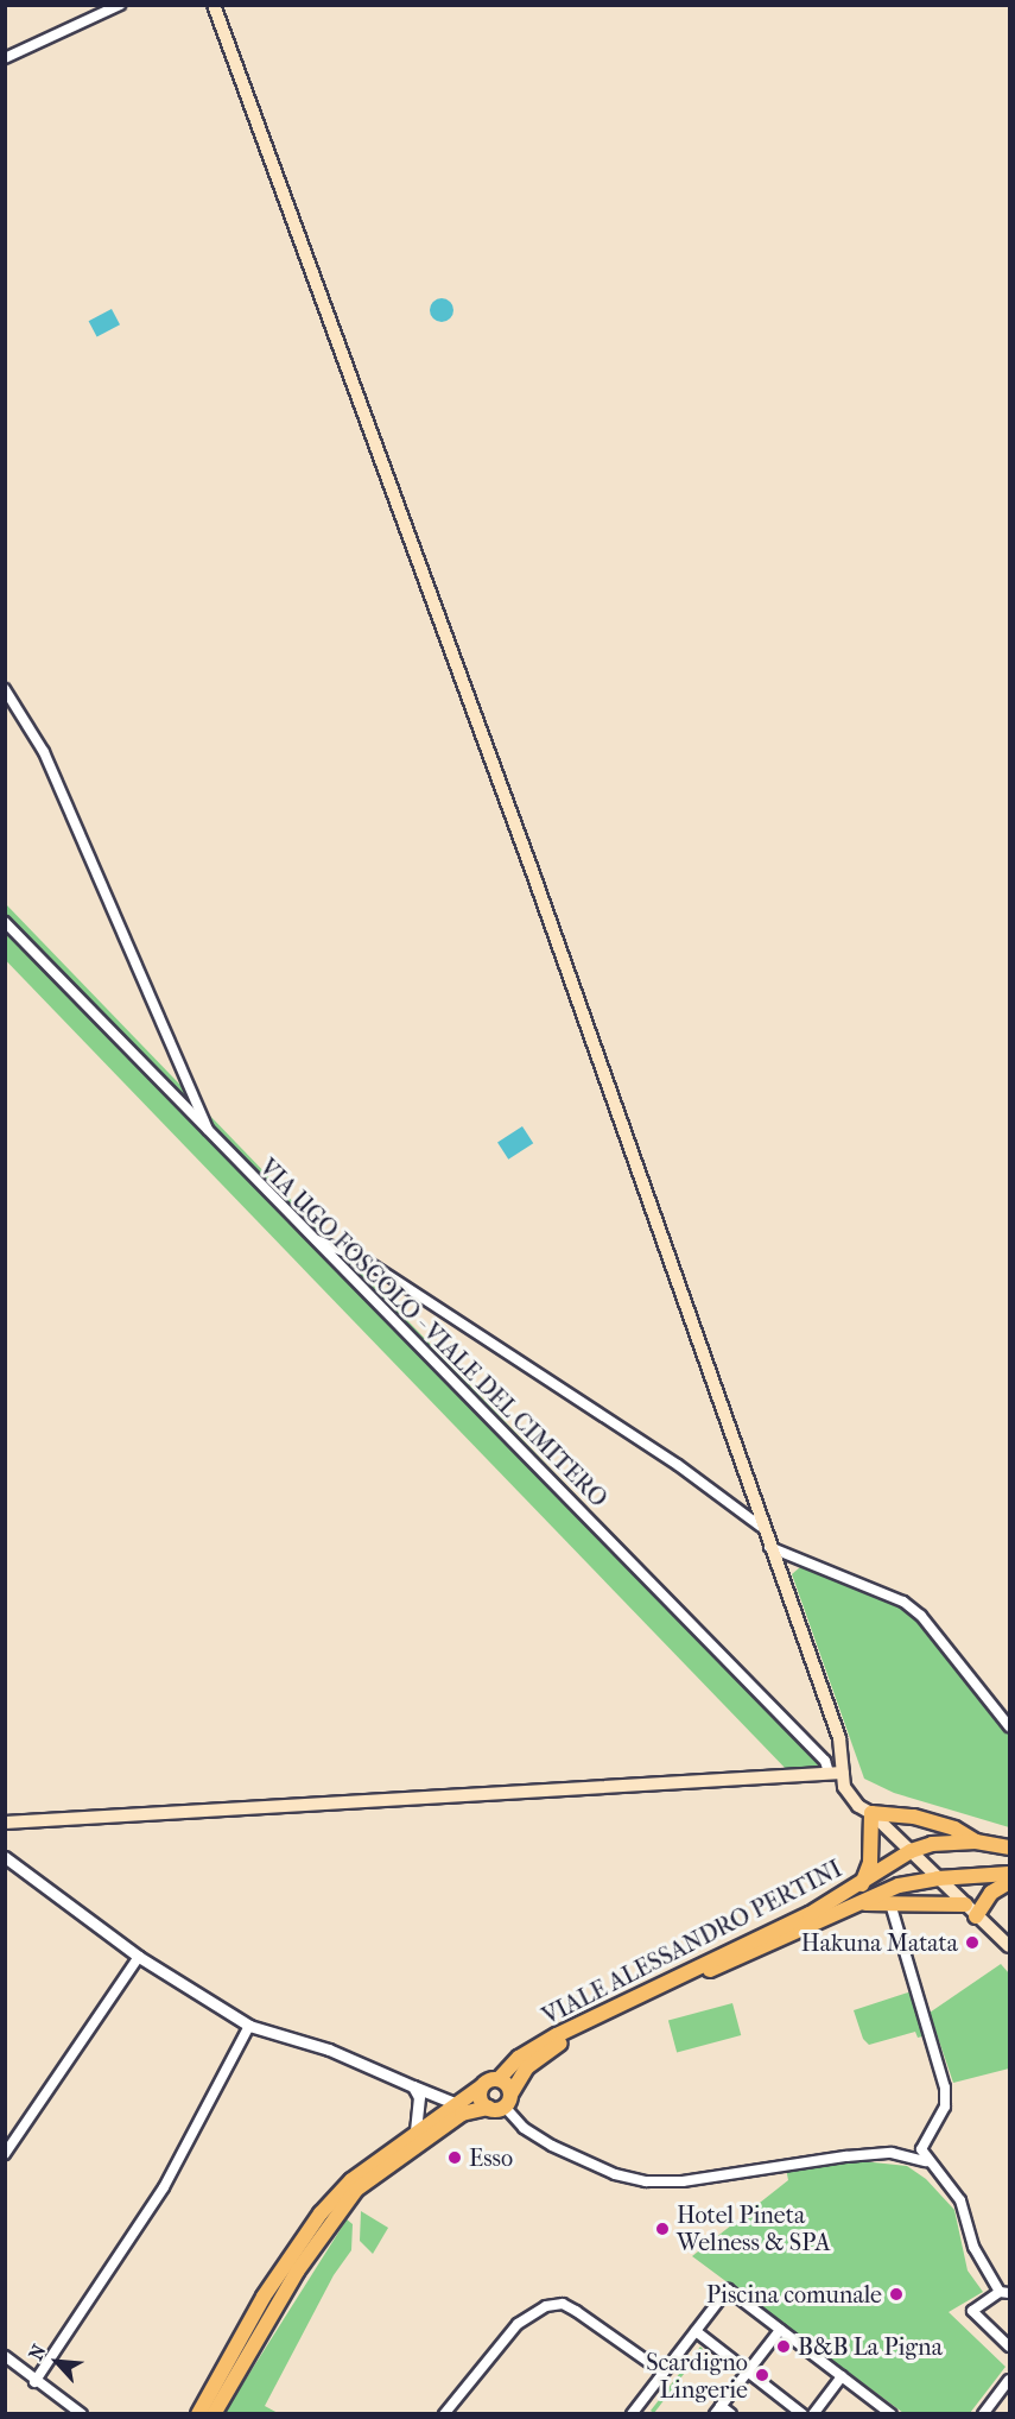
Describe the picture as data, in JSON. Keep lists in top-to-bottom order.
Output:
{
  "streets": {
    "main road": ["VIALE ALESSANDRO PERTINI"],
    "street": ["VIA UGO FOSCOLO - VIALE DEL CIMITERO"]
  },
  "places": [
    "Hakuna Matata",
    "Esso",
    "Hotel Pineta Welness & SPA",
    "Piscina comunale",
    "B&B La Pigna",
    "Scardigno Lingerie"
  ],
  "north": "top left"
}
